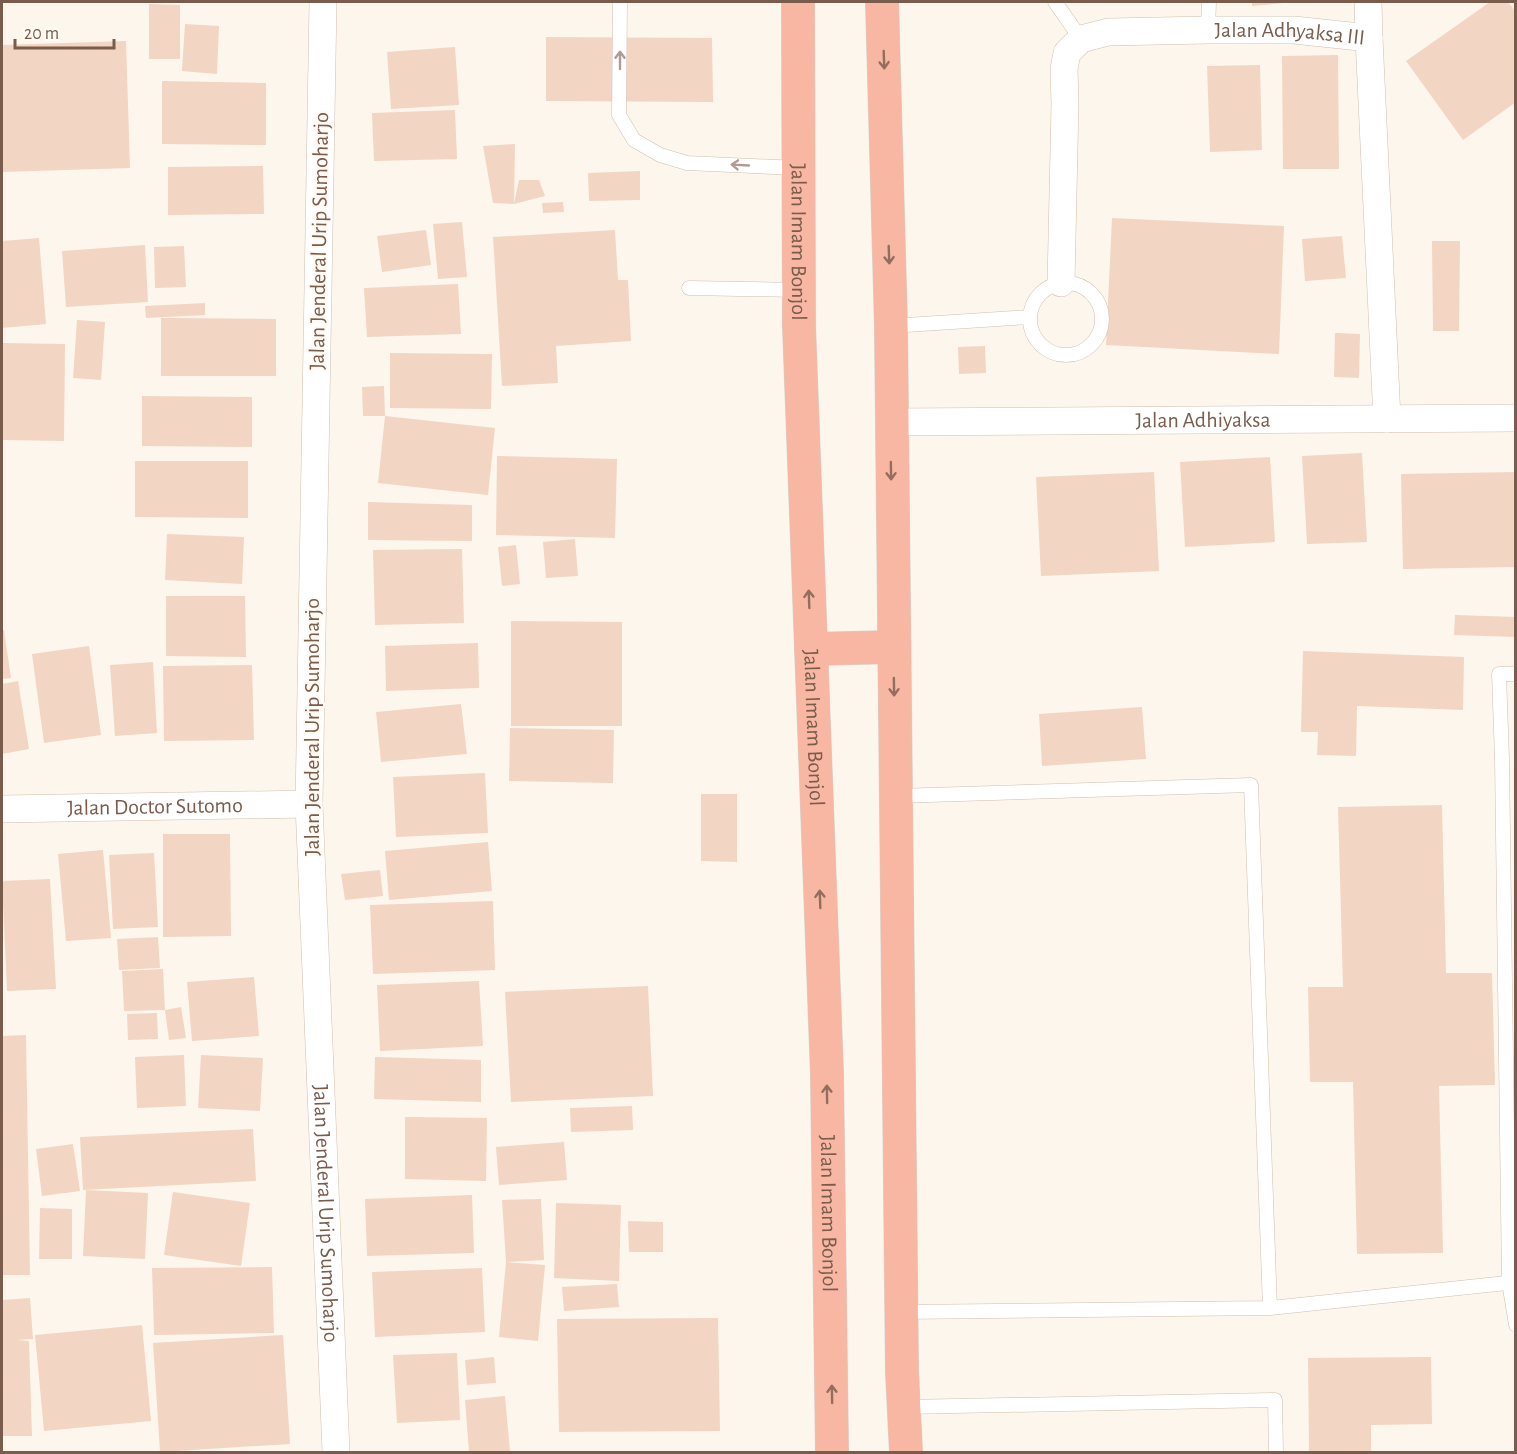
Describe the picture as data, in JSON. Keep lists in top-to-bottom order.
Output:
{
  "streets": {
    "highway": ["Jalan Imam Bonjol"],
    "street": [
      "Jalan Adhyaksa III",
      "Jalan Jenderal Urip Sumoharjo",
      "Jalan Adhiyaksa",
      "Jalan Doctor Sutomo"
    ]
  },
  "crossings": [
    ["Jalan Adhyaksa III", "Jalan Adhiyaksa"],
    ["Jalan Jenderal Urip Sumoharjo", "Jalan Doctor Sutomo"]
  ],
  "scale_bar": "20 m"
}
